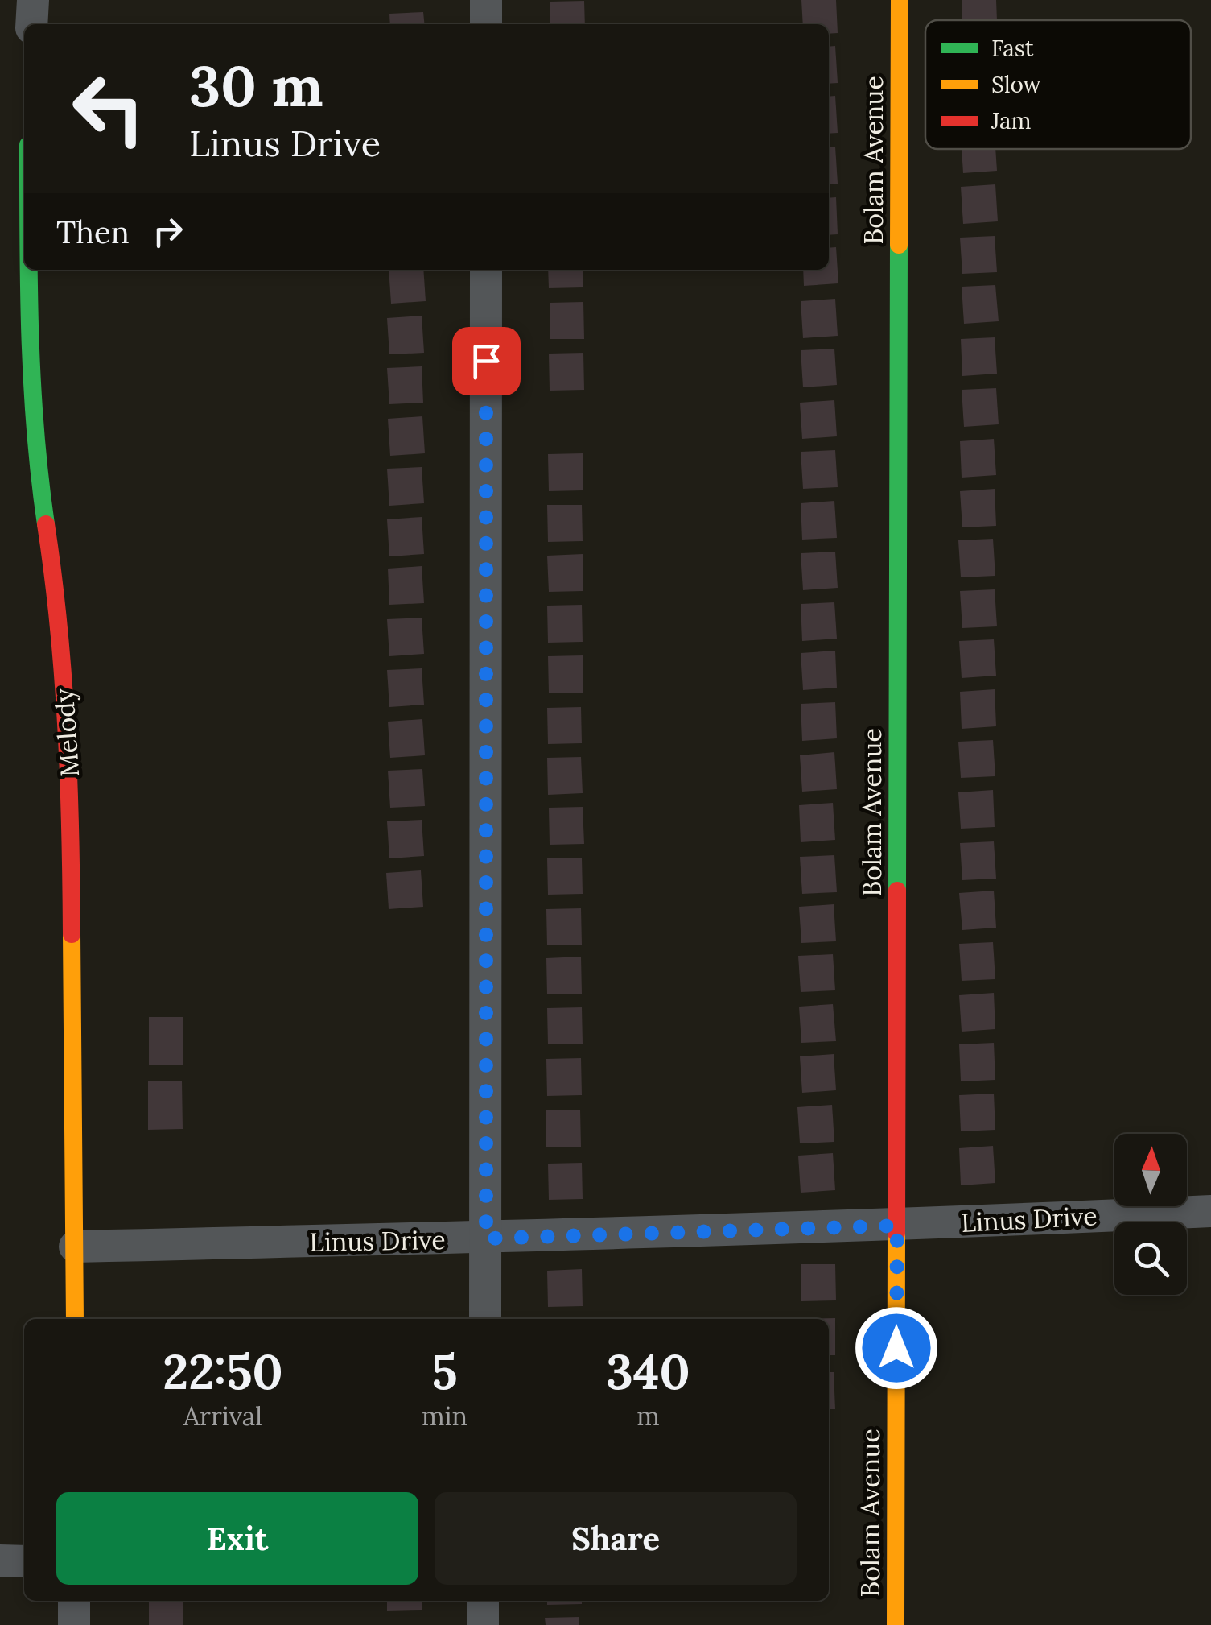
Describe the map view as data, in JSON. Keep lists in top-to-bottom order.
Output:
{
  "streets": {
    "street": ["Bolam Avenue", "Melody", "Linus Drive"]
  },
  "crossings": [
    ["Bolam Avenue", "Linus Drive"],
    ["Melody", "Linus Drive"]
  ],
  "legend": ["Fast", "Slow", "Jam"],
  "north": "top",
  "page": {
    "turn": ["30 m", "Linus Drive"],
    "then": "Then",
    "eta": [
      "22:50",
      "Arrival",
      "5",
      "min",
      "340",
      "m"
    ],
    "buttons": ["Exit", "Share"]
  }
}
